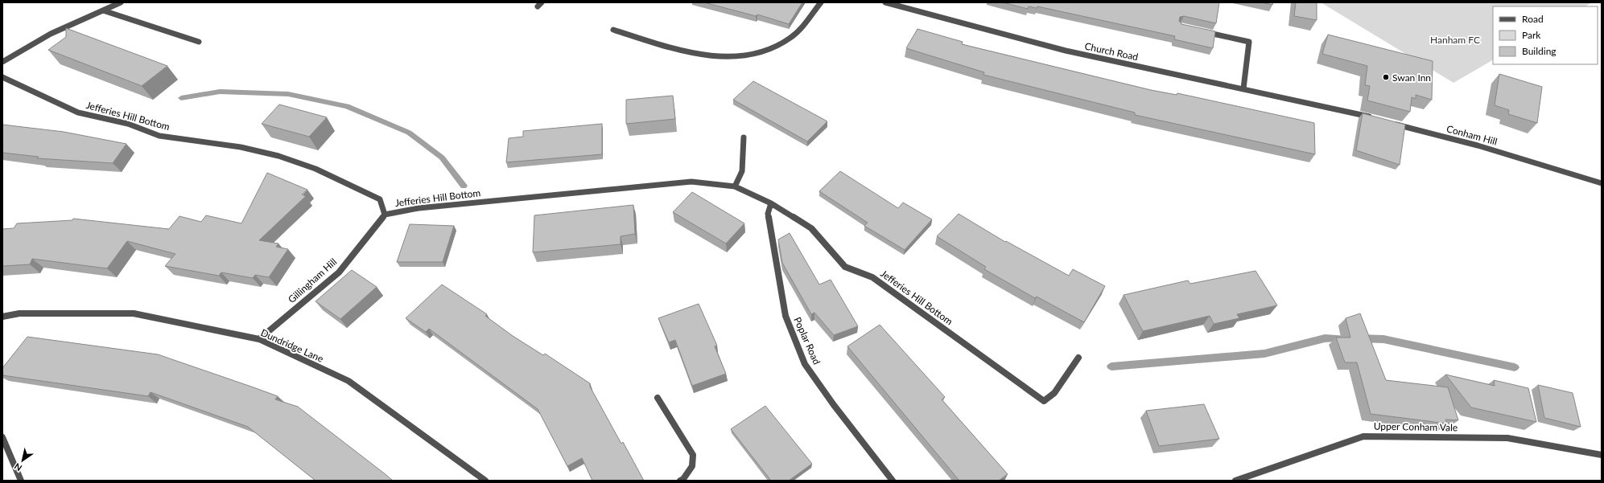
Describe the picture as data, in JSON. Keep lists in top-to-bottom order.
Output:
{
  "streets": {
    "street": [
      "Church Road",
      "Jefferies Hill Bottom",
      "Conham Hill",
      "Gillingham Hill",
      "Poplar Road",
      "Dundridge Lane",
      "Upper Conham Vale"
    ]
  },
  "crossings": [
    ["Jefferies Hill Bottom", "Gillingham Hill"],
    ["Jefferies Hill Bottom", "Poplar Road"],
    ["Gillingham Hill", "Dundridge Lane"]
  ],
  "parks": ["Hanham FC"],
  "places": ["Swan Inn"],
  "legend": ["Road", "Park", "Building"],
  "north": "bottom left"
}
